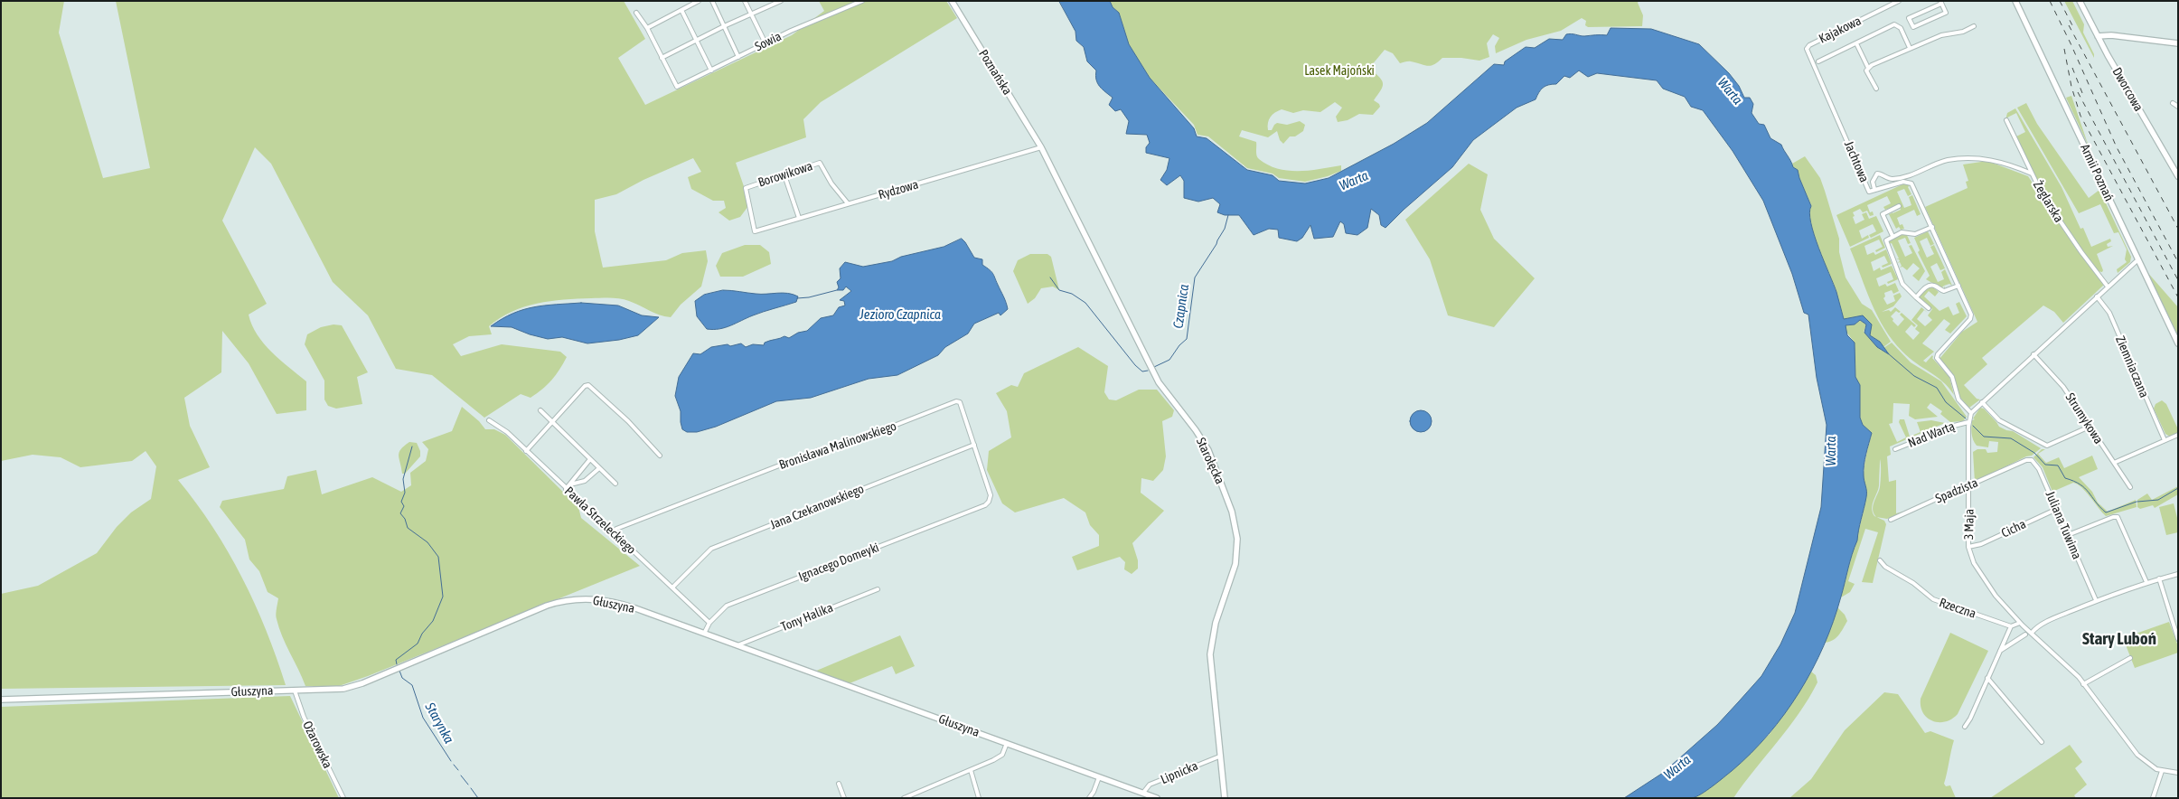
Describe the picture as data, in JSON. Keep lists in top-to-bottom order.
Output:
{
  "streets": {
    "street": [
      "Kajakowa",
      "Sowia",
      "Poznańska",
      "Dworcowa",
      "Jachtowa",
      "Armii Poznań",
      "Borowikowa",
      "Rydzowa",
      "Żeglarska",
      "Ziemniaczana",
      "Strumykowa",
      "Nad Wartą",
      "Bronisława Malinowskiego",
      "Starołęcka",
      "Spadzista",
      "Jana Czekanowskiego",
      "Pawła Strzeleckiego",
      "3 Maja",
      "Juliana Tuwima",
      "Cicha",
      "Ignacego Domeyki",
      "Głuszyna",
      "Rzeczna",
      "Tony Halika",
      "Ożarowska",
      "Lipnicka"
    ]
  },
  "crossings": [
    ["Kajakowa", "Jachtowa"],
    ["Poznańska", "Rydzowa"],
    ["Poznańska", "Starołęcka"],
    ["Jachtowa", "Żeglarska"],
    ["Jachtowa", "3 Maja"],
    ["Armii Poznań", "3 Maja"],
    ["Borowikowa", "Rydzowa"],
    ["Rydzowa", "Starołęcka"],
    ["Żeglarska", "3 Maja"],
    ["Ziemniaczana", "3 Maja"],
    ["Strumykowa", "3 Maja"],
    ["Nad Wartą", "3 Maja"],
    ["Bronisława Malinowskiego", "Jana Czekanowskiego"],
    ["Bronisława Malinowskiego", "Pawła Strzeleckiego"],
    ["Bronisława Malinowskiego", "Ignacego Domeyki"],
    ["Starołęcka", "Lipnicka"],
    ["Spadzista", "3 Maja"],
    ["Spadzista", "Juliana Tuwima"],
    ["Jana Czekanowskiego", "Pawła Strzeleckiego"],
    ["Pawła Strzeleckiego", "Ignacego Domeyki"],
    ["3 Maja", "Cicha"],
    ["Juliana Tuwima", "Cicha"],
    ["Ignacego Domeyki", "Głuszyna"],
    ["Głuszyna", "Tony Halika"],
    ["Głuszyna", "Ożarowska"],
    ["Głuszyna", "Lipnicka"]
  ],
  "districts": ["Stary Luboń"],
  "water": [
    "Warta",
    "Czapnica",
    "Jezioro Czapnica",
    "Starynka"
  ],
  "parks": ["Lasek Majoński"]
}
